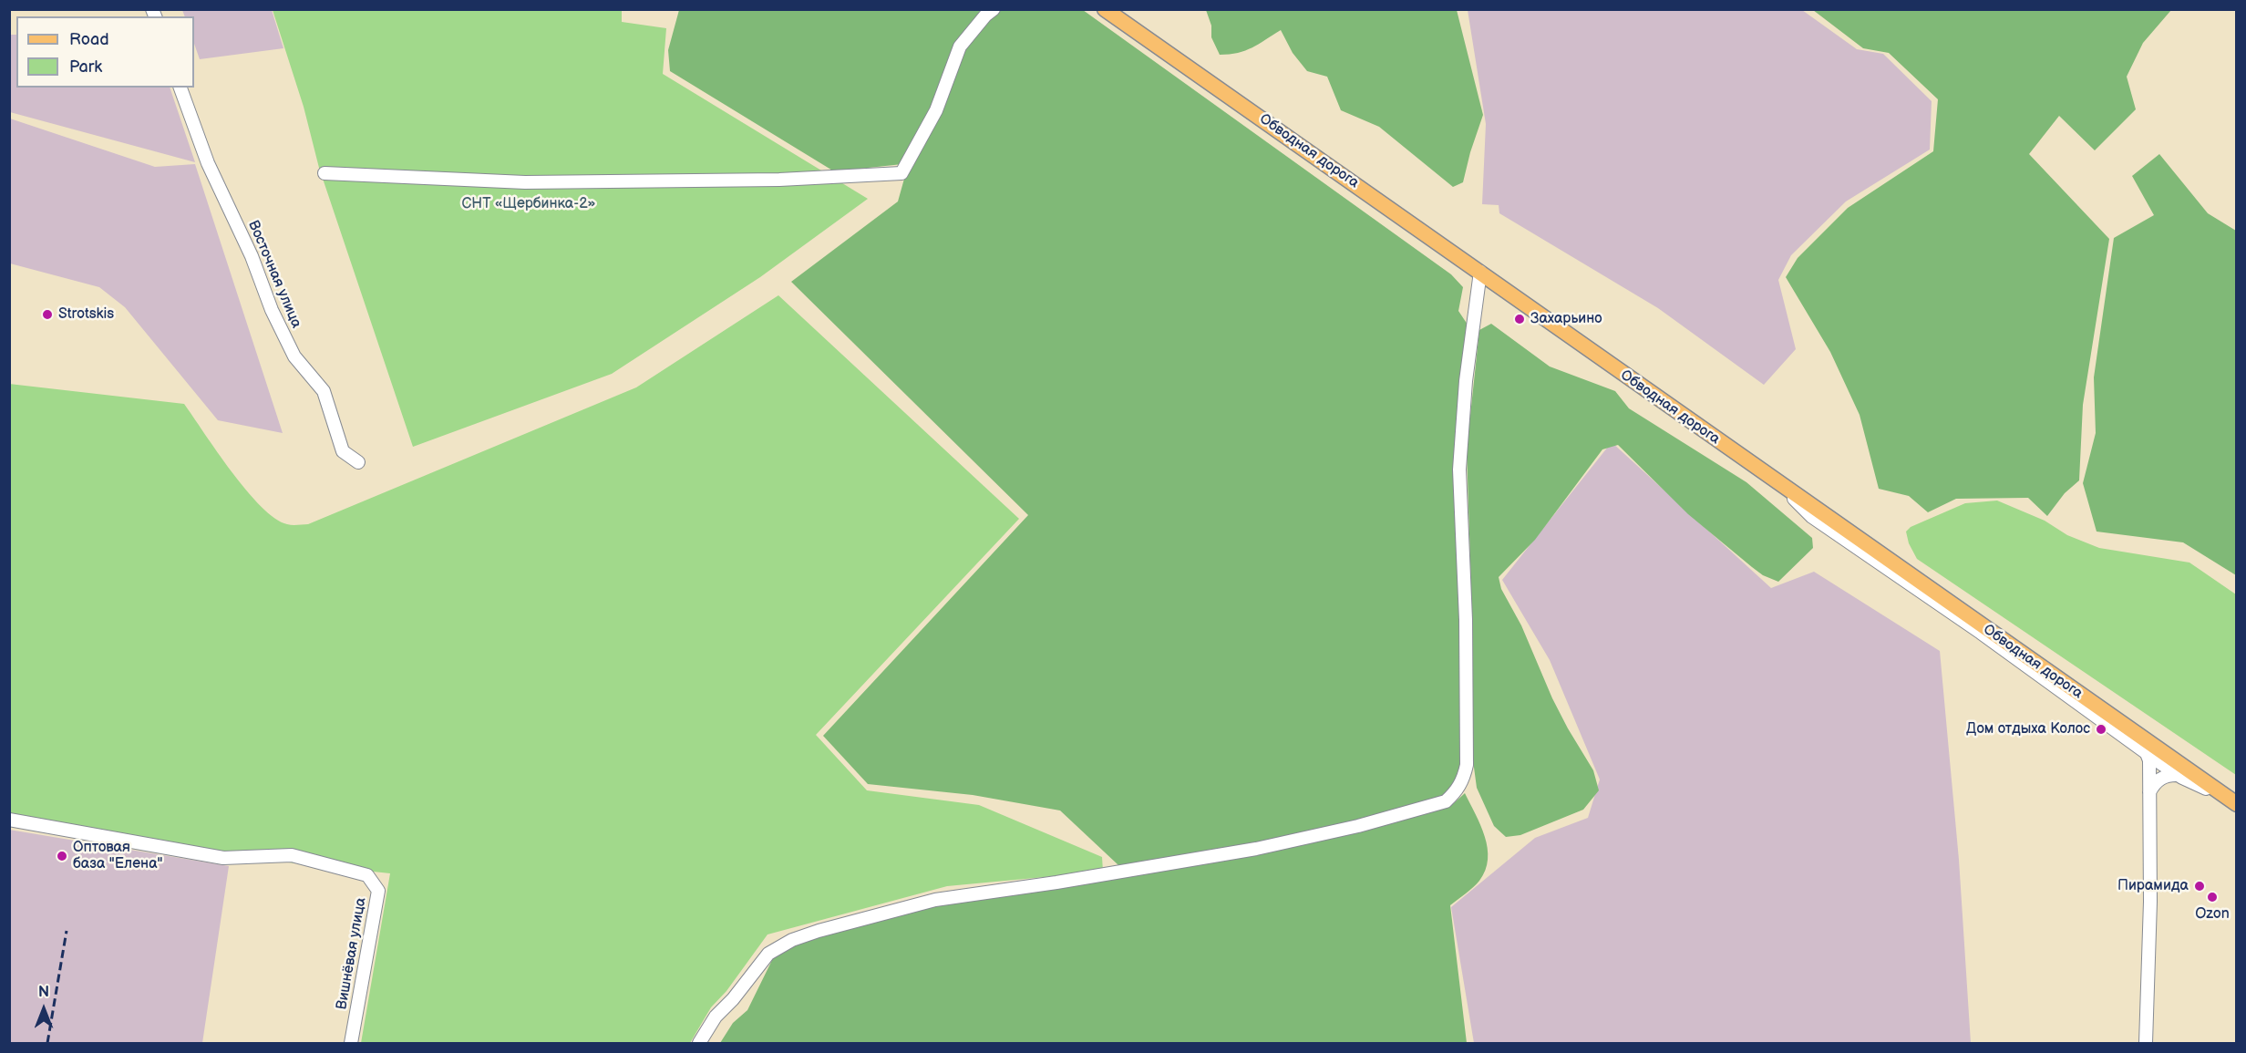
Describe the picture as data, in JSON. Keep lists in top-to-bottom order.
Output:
{
  "streets": {
    "main road": ["Обводная дорога"],
    "street": ["Восточная улица", "Вишнёвая улица"]
  },
  "parks": ["СНТ «Щербинка-2»"],
  "places": [
    "Strotskis",
    "Захарьино",
    "Дом отдыха Колос",
    "Оптовая база \"Елена\"",
    "Пирамида",
    "Ozon"
  ],
  "legend": ["Road", "Park"],
  "north": "top"
}
